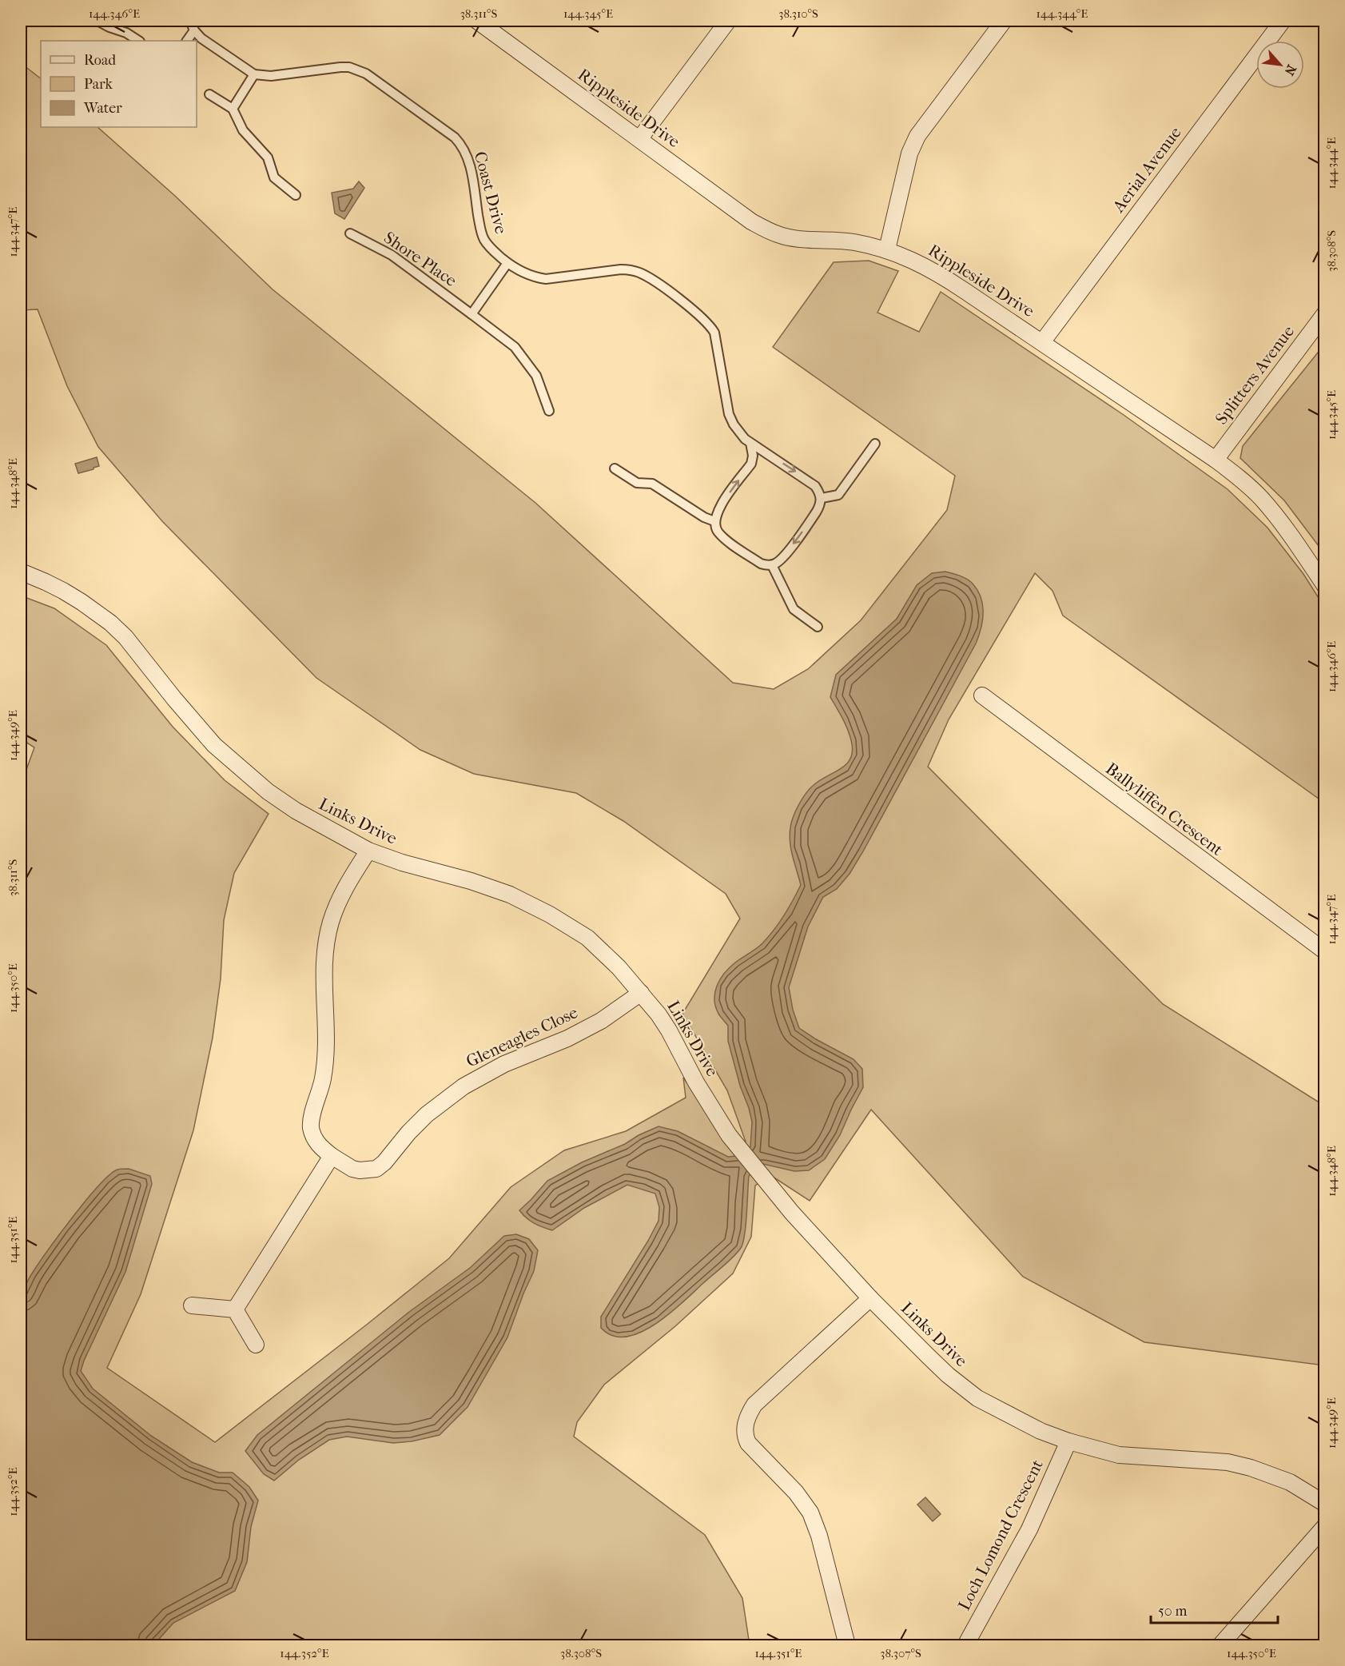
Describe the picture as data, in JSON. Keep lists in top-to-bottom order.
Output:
{
  "streets": {
    "street": [
      "Rippleside Drive",
      "Aerial Avenue",
      "Splitters Avenue",
      "Ballyliffen Crescent",
      "Links Drive",
      "Gleneagles Close",
      "Loch Lomond Crescent"
    ],
    "lane": ["Coast Drive", "Shore Place"]
  },
  "crossings": [
    ["Rippleside Drive", "Aerial Avenue"],
    ["Rippleside Drive", "Splitters Avenue"],
    ["Links Drive", "Gleneagles Close"],
    ["Links Drive", "Loch Lomond Crescent"]
  ],
  "legend": ["Road", "Park", "Water"],
  "scale_bar": "50 m",
  "north": "bottom right",
  "coordinates": [
    "144.346°E",
    "38.311°S",
    "144.345°E",
    "38.310°S",
    "144.344°E",
    "144.347°E",
    "38.308°S",
    "144.348°E",
    "144.349°E",
    "144.350°E",
    "144.351°E",
    "144.352°E",
    "38.307°S"
  ]
}
